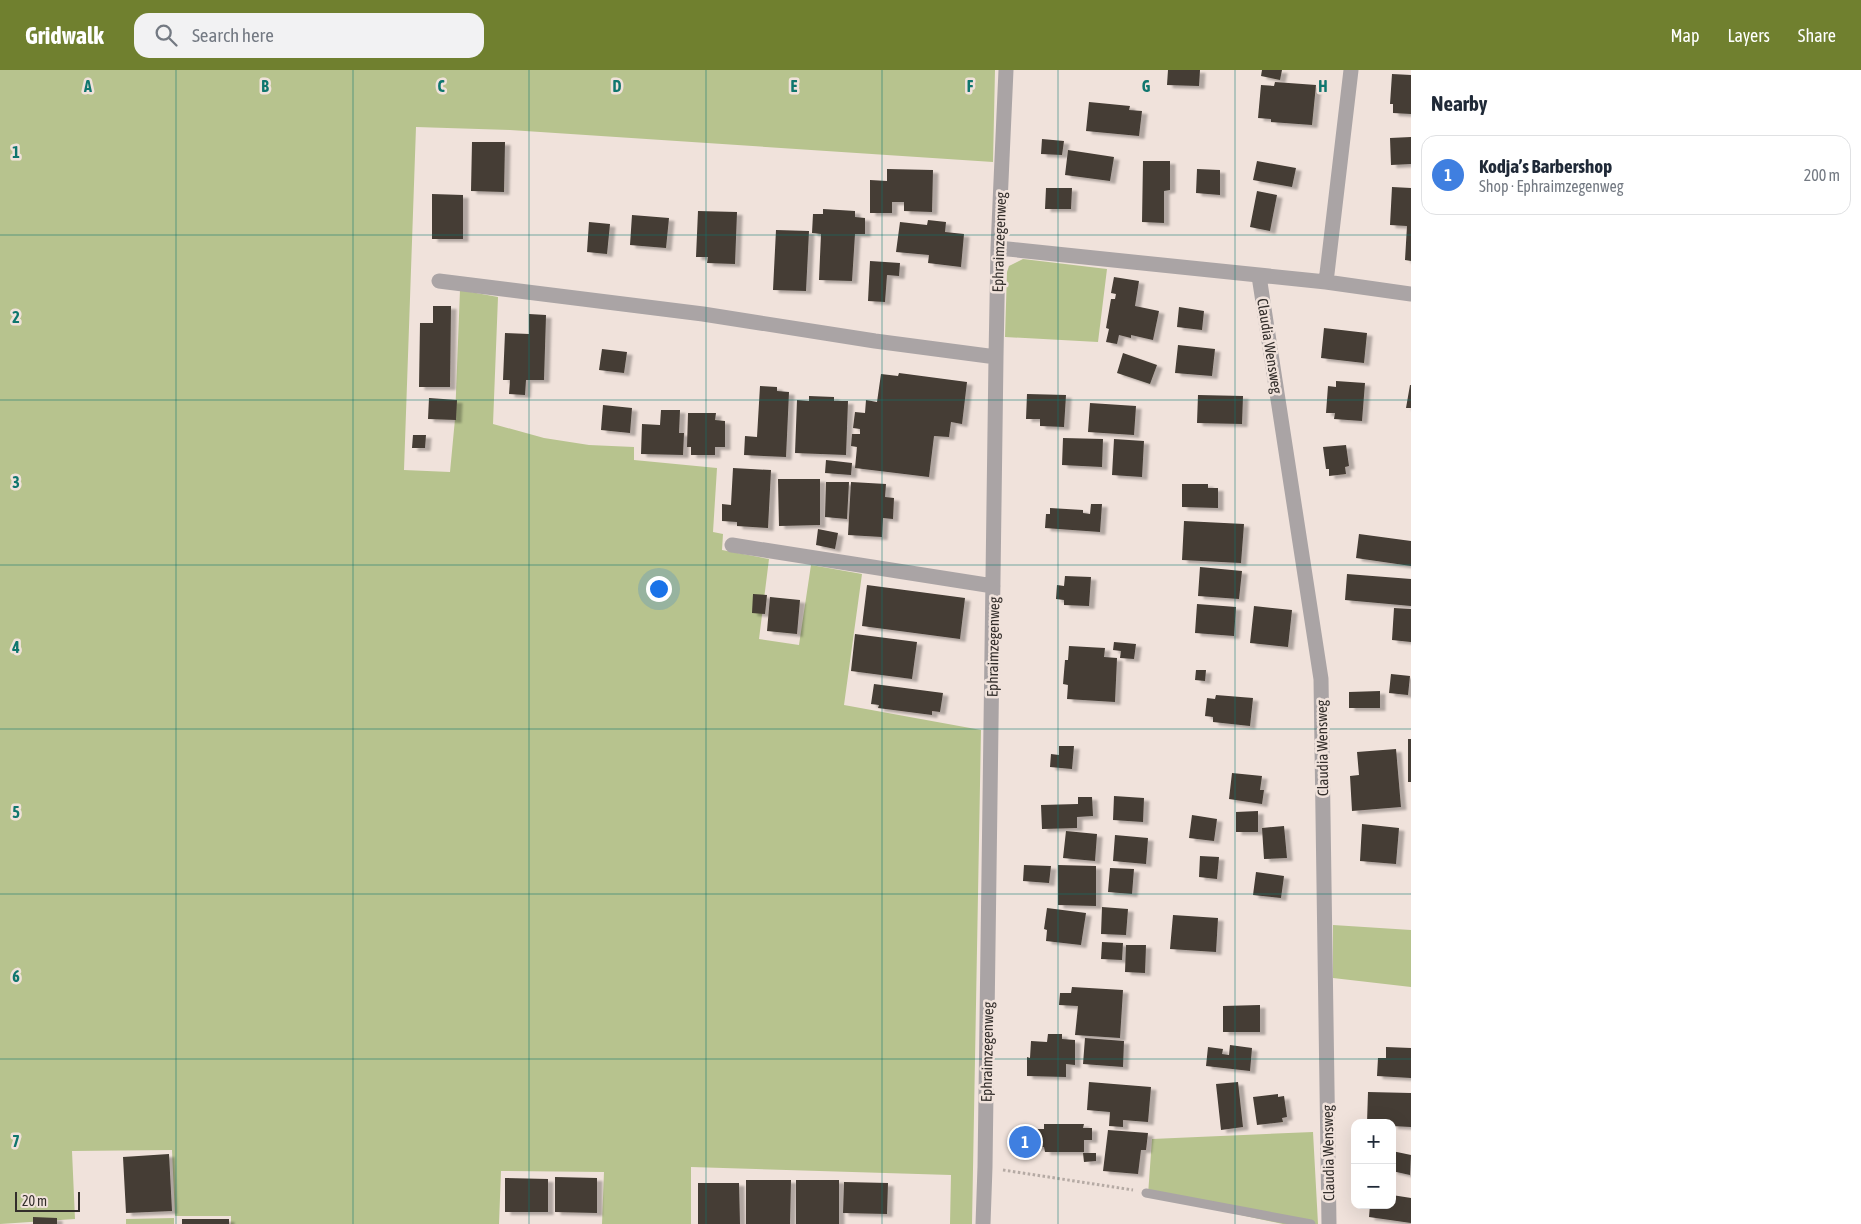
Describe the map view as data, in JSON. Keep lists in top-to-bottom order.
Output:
{
  "streets": {
    "street": ["Ephraimzegenweg", "Claudia Wensweg"]
  },
  "scale_bar": "20 m",
  "page": {
    "header": "Gridwalk",
    "search": "Search here",
    "nav": ["Map", "Layers", "Share"],
    "heading": "Nearby",
    "list": [
      {
        "mark": "1",
        "name": "Kodja’s Barbershop",
        "note": "Shop · Ephraimzegenweg",
        "value": "200 m"
      }
    ],
    "map_buttons": ["+", "−"],
    "pins": "1",
    "scale": "20 m"
  },
  "grid": {
    "columns": [
      "A",
      "B",
      "C",
      "D",
      "E",
      "F",
      "G",
      "H"
    ],
    "rows": [
      "1",
      "2",
      "3",
      "4",
      "5",
      "6",
      "7"
    ]
  }
}
